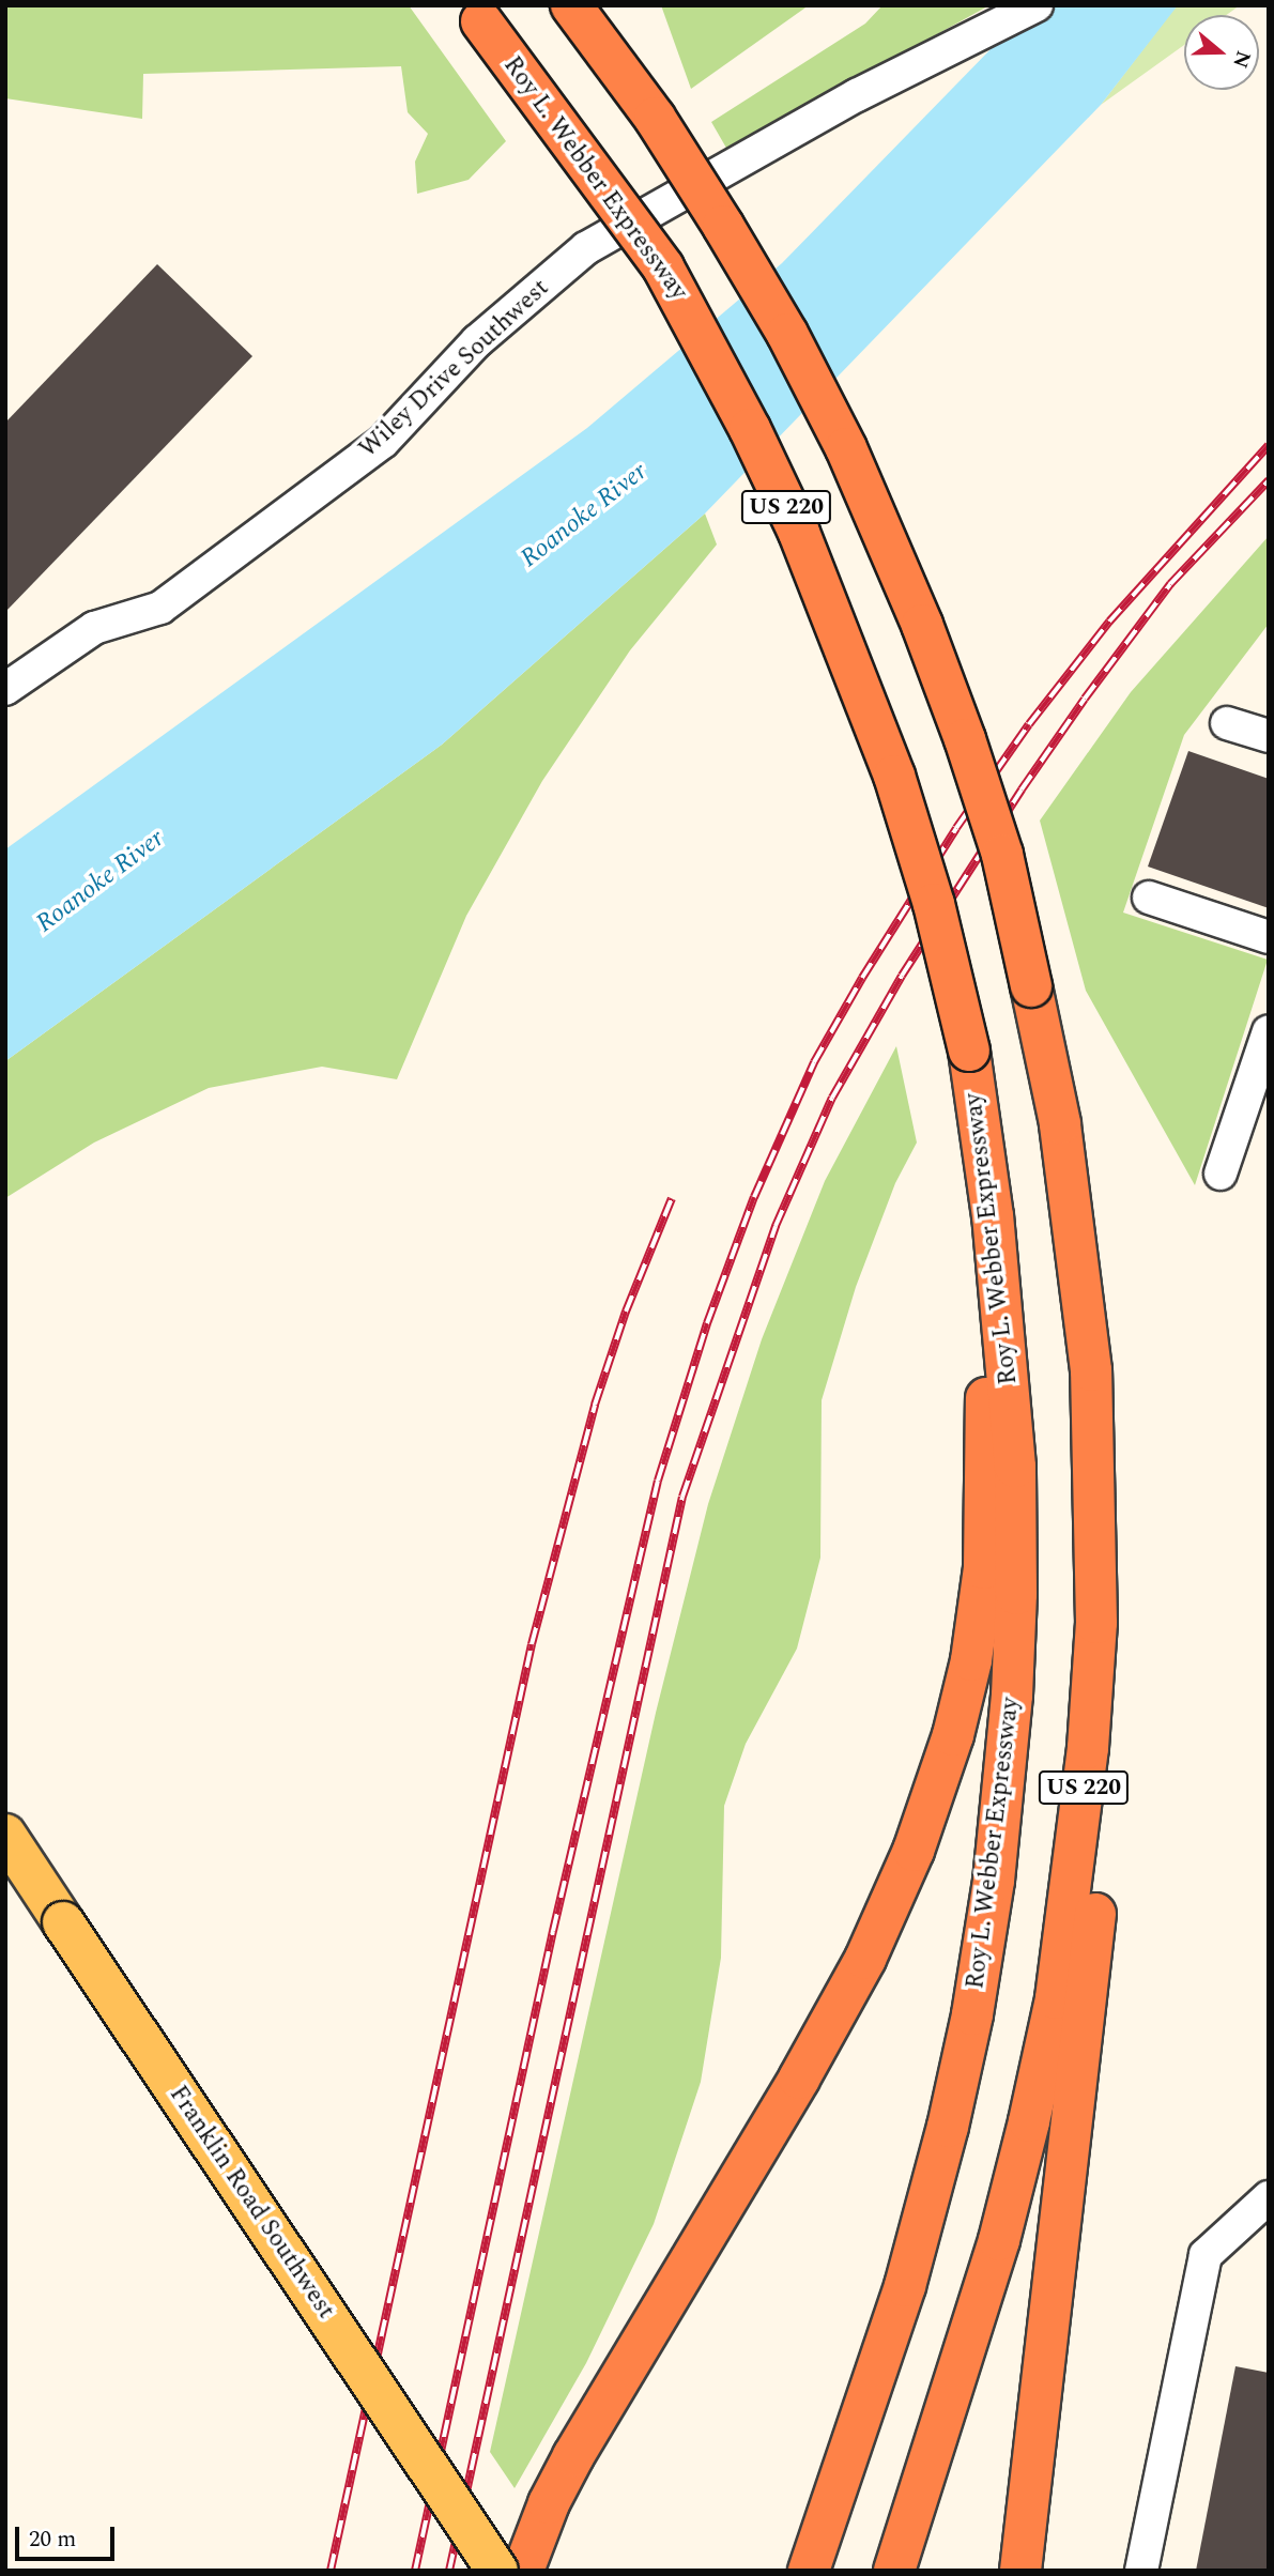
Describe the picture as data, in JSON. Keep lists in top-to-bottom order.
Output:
{
  "streets": {
    "highway": ["Roy L. Webber Expressway", "US 220"],
    "main road": ["Franklin Road Southwest"],
    "street": ["Wiley Drive Southwest"]
  },
  "water": ["Roanoke River"],
  "scale_bar": "20 m",
  "north": "right"
}
